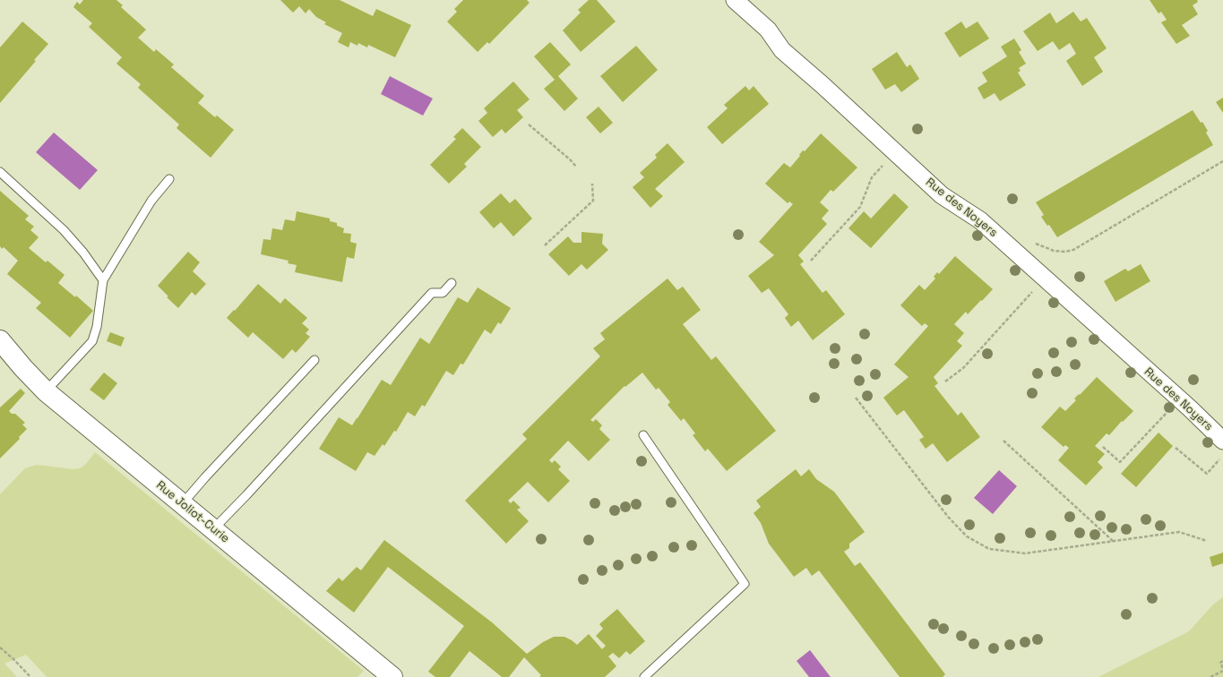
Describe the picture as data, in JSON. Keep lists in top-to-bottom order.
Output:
{
  "streets": {
    "main road": ["Rue Joliot-Curie"],
    "street": ["Rue des Noyers"]
  }
}
